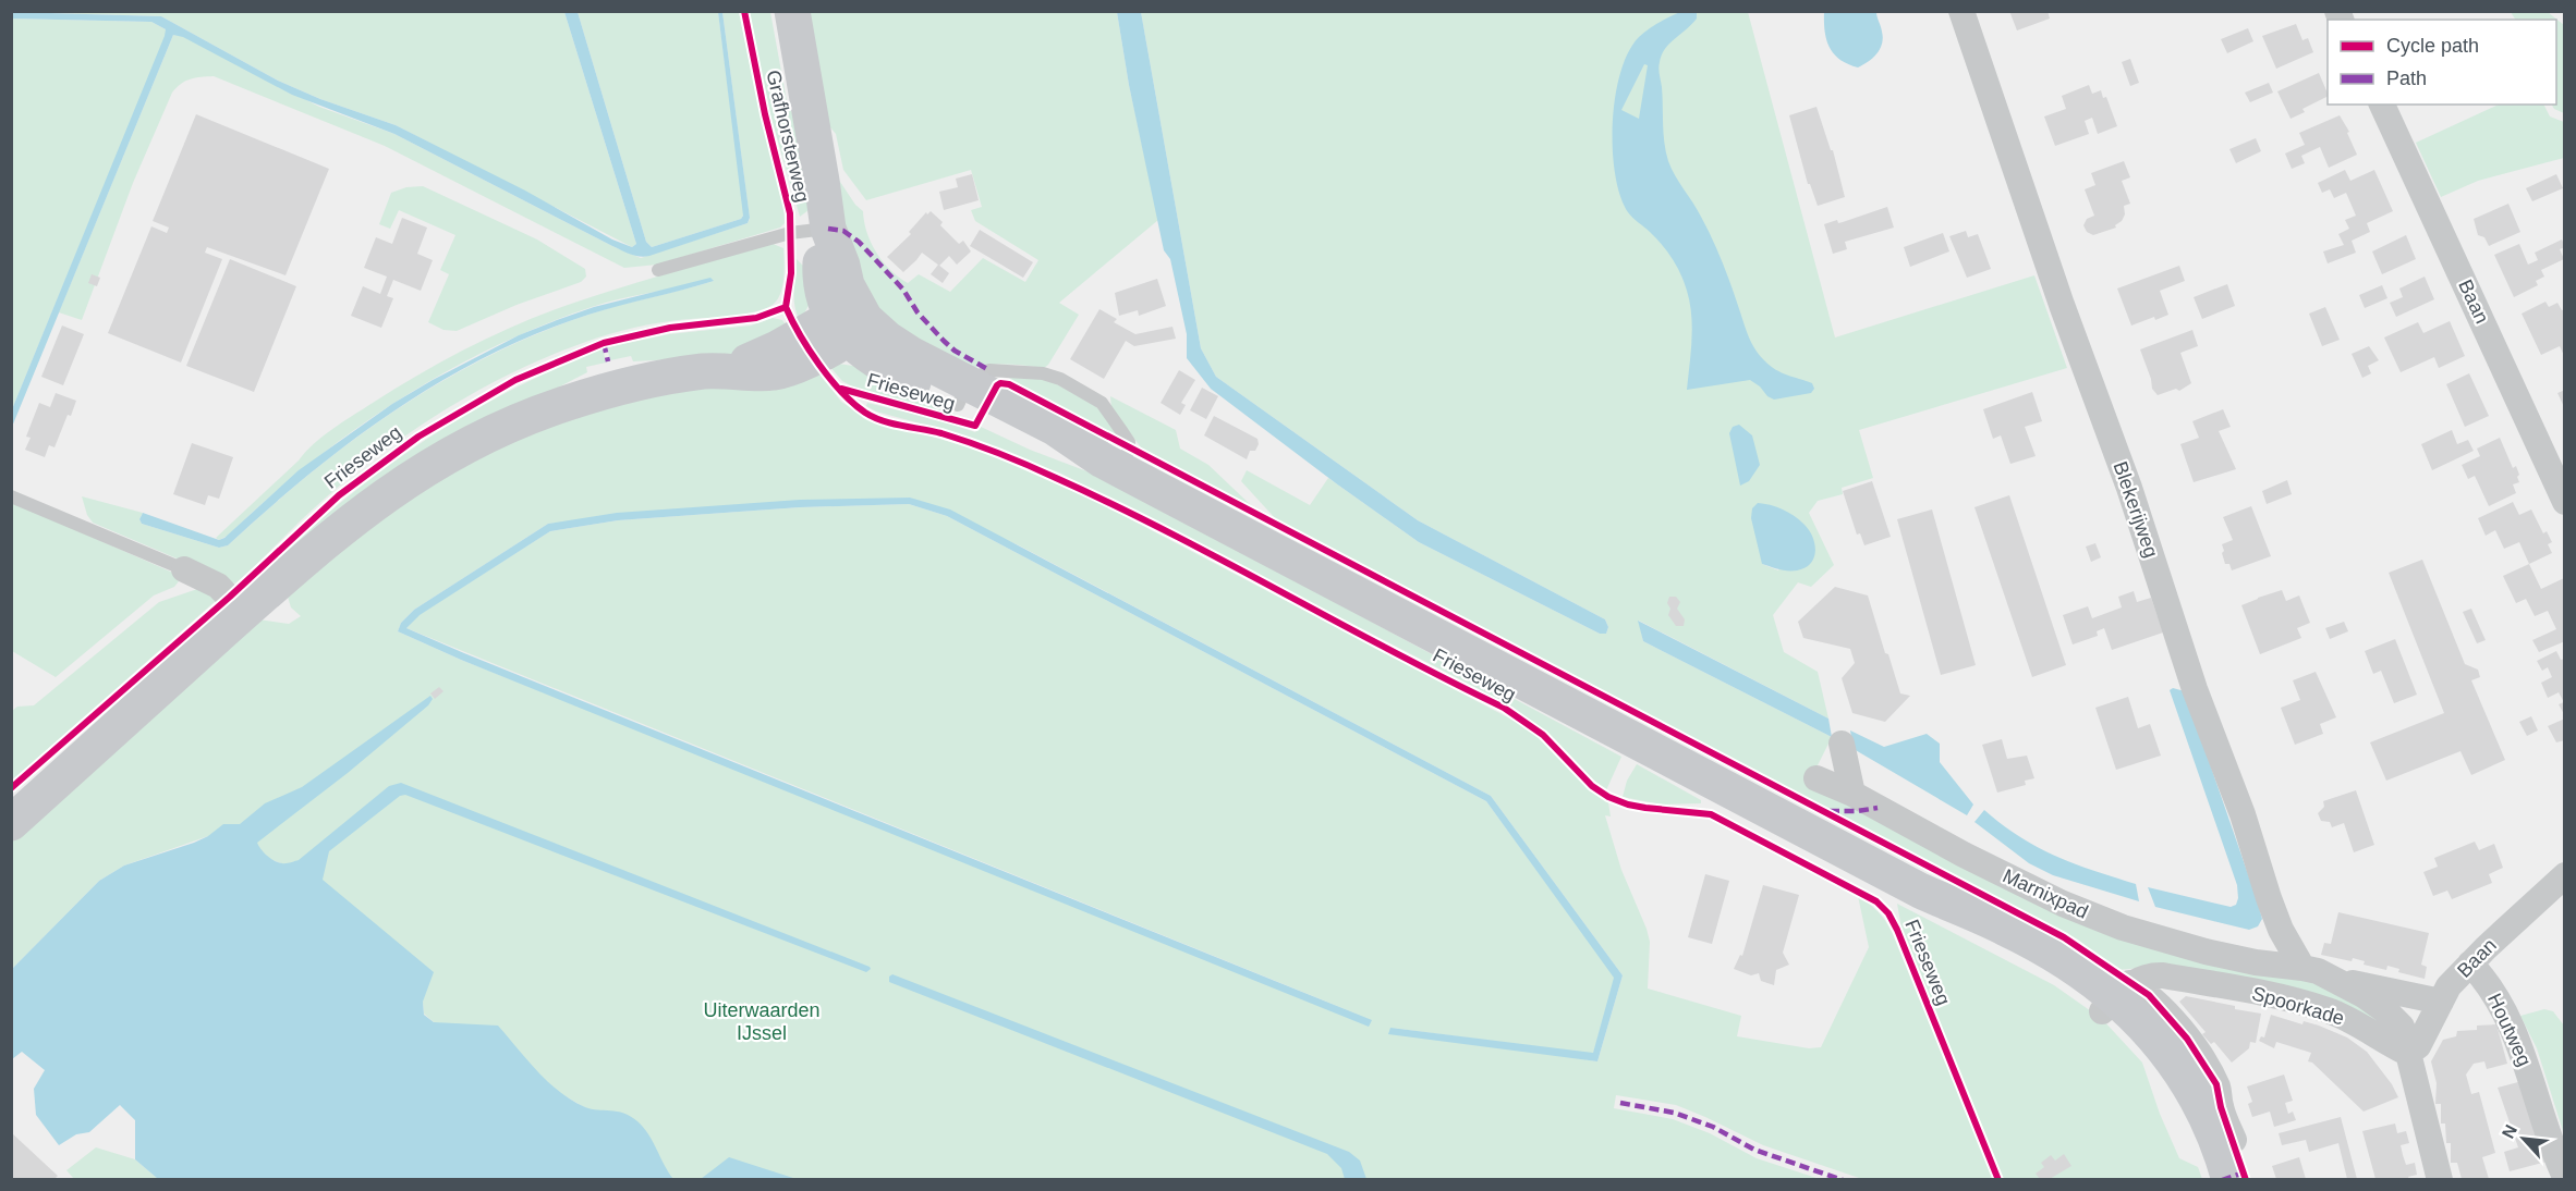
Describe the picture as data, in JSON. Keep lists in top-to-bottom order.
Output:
{
  "streets": {
    "main road": ["Grafhorsterweg", "Frieseweg"],
    "street": [
      "Baan",
      "Blekerijweg",
      "Marnixpad",
      "Spoorkade",
      "Houtweg"
    ]
  },
  "crossings": [
    ["Grafhorsterweg", "Frieseweg"],
    ["Baan", "Spoorkade"],
    ["Baan", "Houtweg"],
    ["Frieseweg", "Spoorkade"],
    ["Blekerijweg", "Marnixpad"]
  ],
  "parks": ["Uiterwaarden IJssel"],
  "legend": ["Cycle path", "Path"],
  "north": "top left"
}
